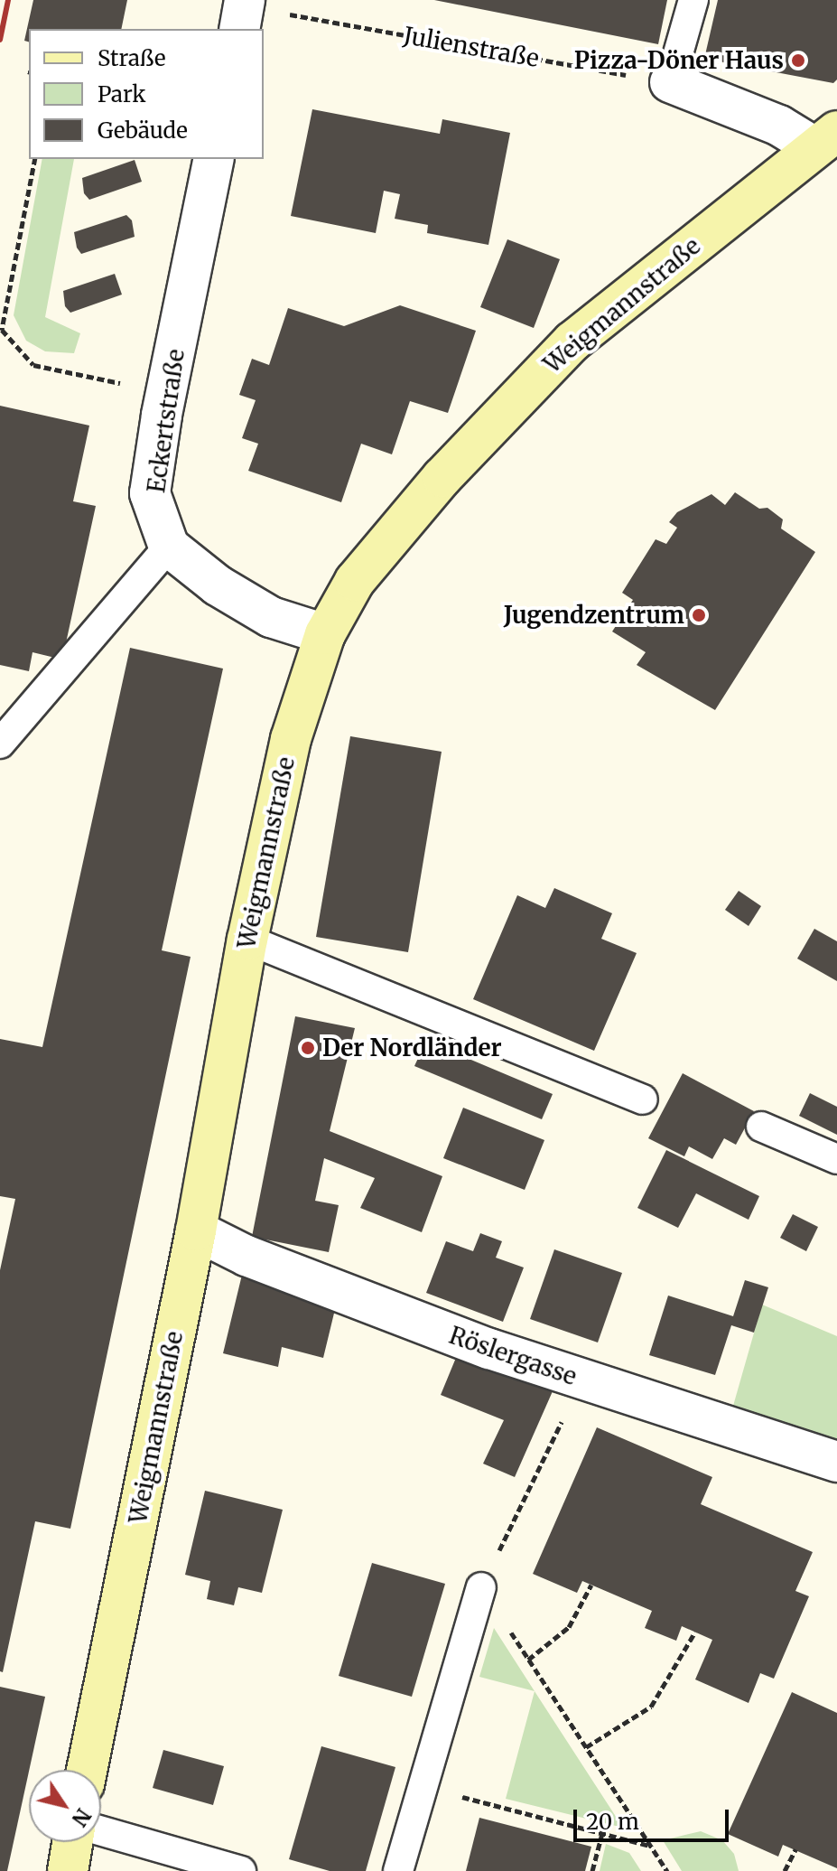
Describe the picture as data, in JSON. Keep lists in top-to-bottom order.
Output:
{
  "streets": {
    "street": ["Weigmannstraße", "Eckertstraße", "Röslergasse"],
    "path": ["Julienstraße"]
  },
  "crossings": [
    ["Weigmannstraße", "Röslergasse"]
  ],
  "places": ["Pizza-Döner Haus", "Jugendzentrum", "Der Nordländer"],
  "legend": ["Straße", "Park", "Gebäude"],
  "scale_bar": "20 m",
  "north": "bottom right"
}
